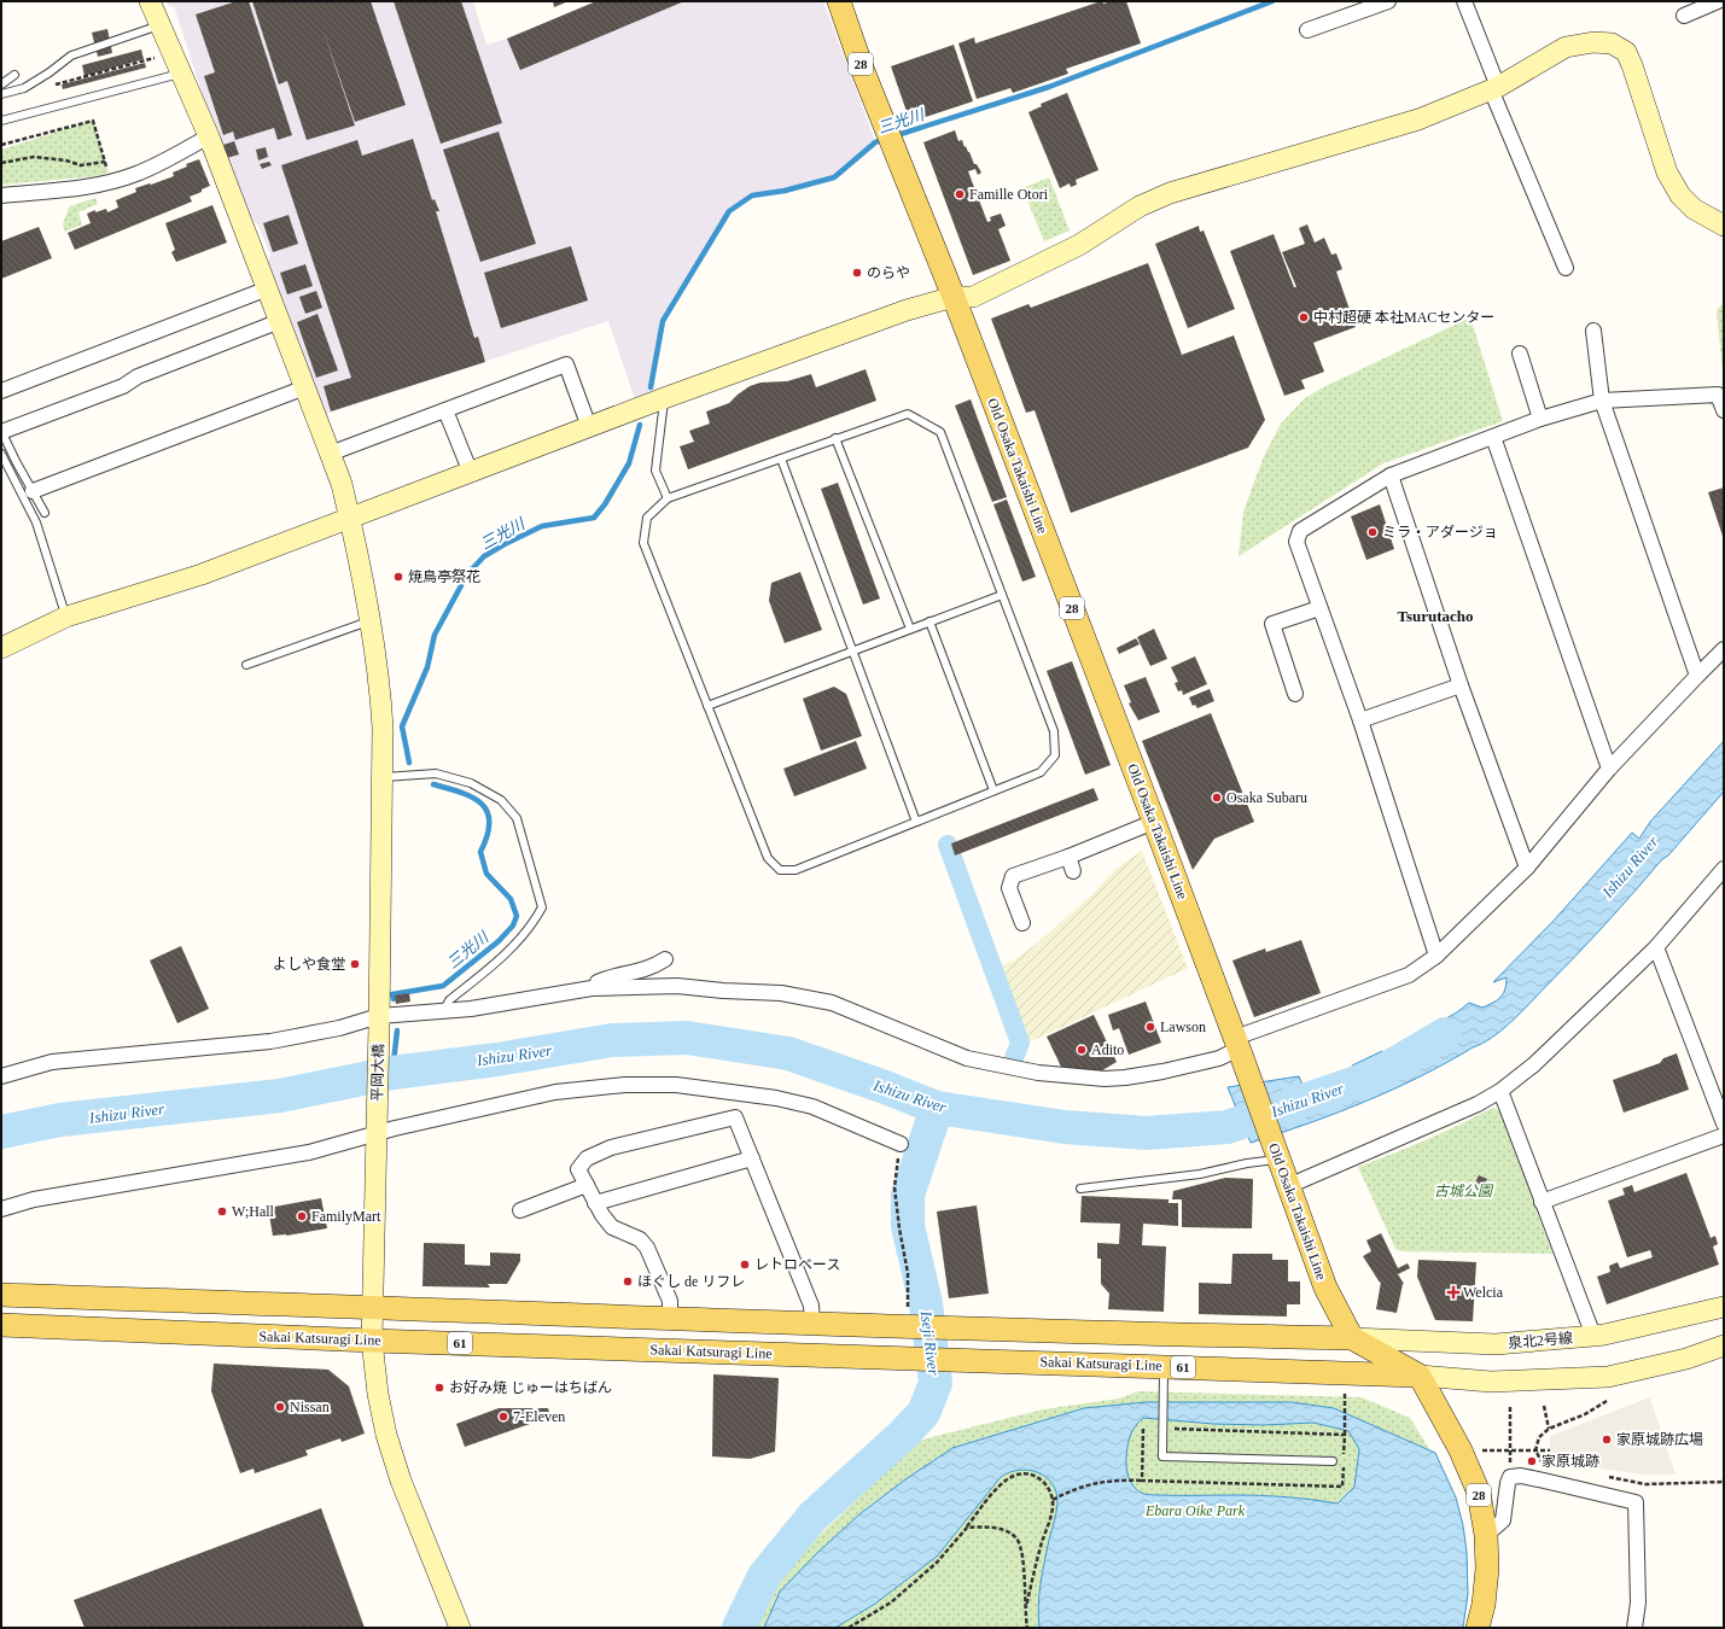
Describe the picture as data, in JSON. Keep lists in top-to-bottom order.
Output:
{
  "streets": {
    "main road": [
      "28",
      "Old Osaka Takaishi Line",
      "Sakai Katsuragi Line",
      "61"
    ],
    "street": ["平岡大橋", "泉北2号線"]
  },
  "crossings": [
    ["28", "Sakai Katsuragi Line"],
    ["Old Osaka Takaishi Line", "泉北2号線"],
    ["Old Osaka Takaishi Line", "61"],
    ["平岡大橋", "Sakai Katsuragi Line"],
    ["平岡大橋", "61"],
    ["泉北2号線", "61"]
  ],
  "districts": ["Tsurutacho"],
  "water": ["三光川", "Ishizu River", "Iseji River"],
  "parks": ["古城公園", "Ebara Oike Park"],
  "places": {
    "other": [
      "Famille Otori",
      "のらや",
      "中村超硬 本社MACセンター",
      "ミラ・アダージョ",
      "焼鳥亭祭花",
      "Osaka Subaru",
      "よしや食堂",
      "Lawson",
      "Adito",
      "W;Hall",
      "FamilyMart",
      "レトロベース",
      "ほぐし de リフレ",
      "お好み焼 じゅーはちばん",
      "Nissan",
      "7-Eleven",
      "家原城跡広場",
      "家原城跡"
    ],
    "health": ["Welcia"]
  }
}
